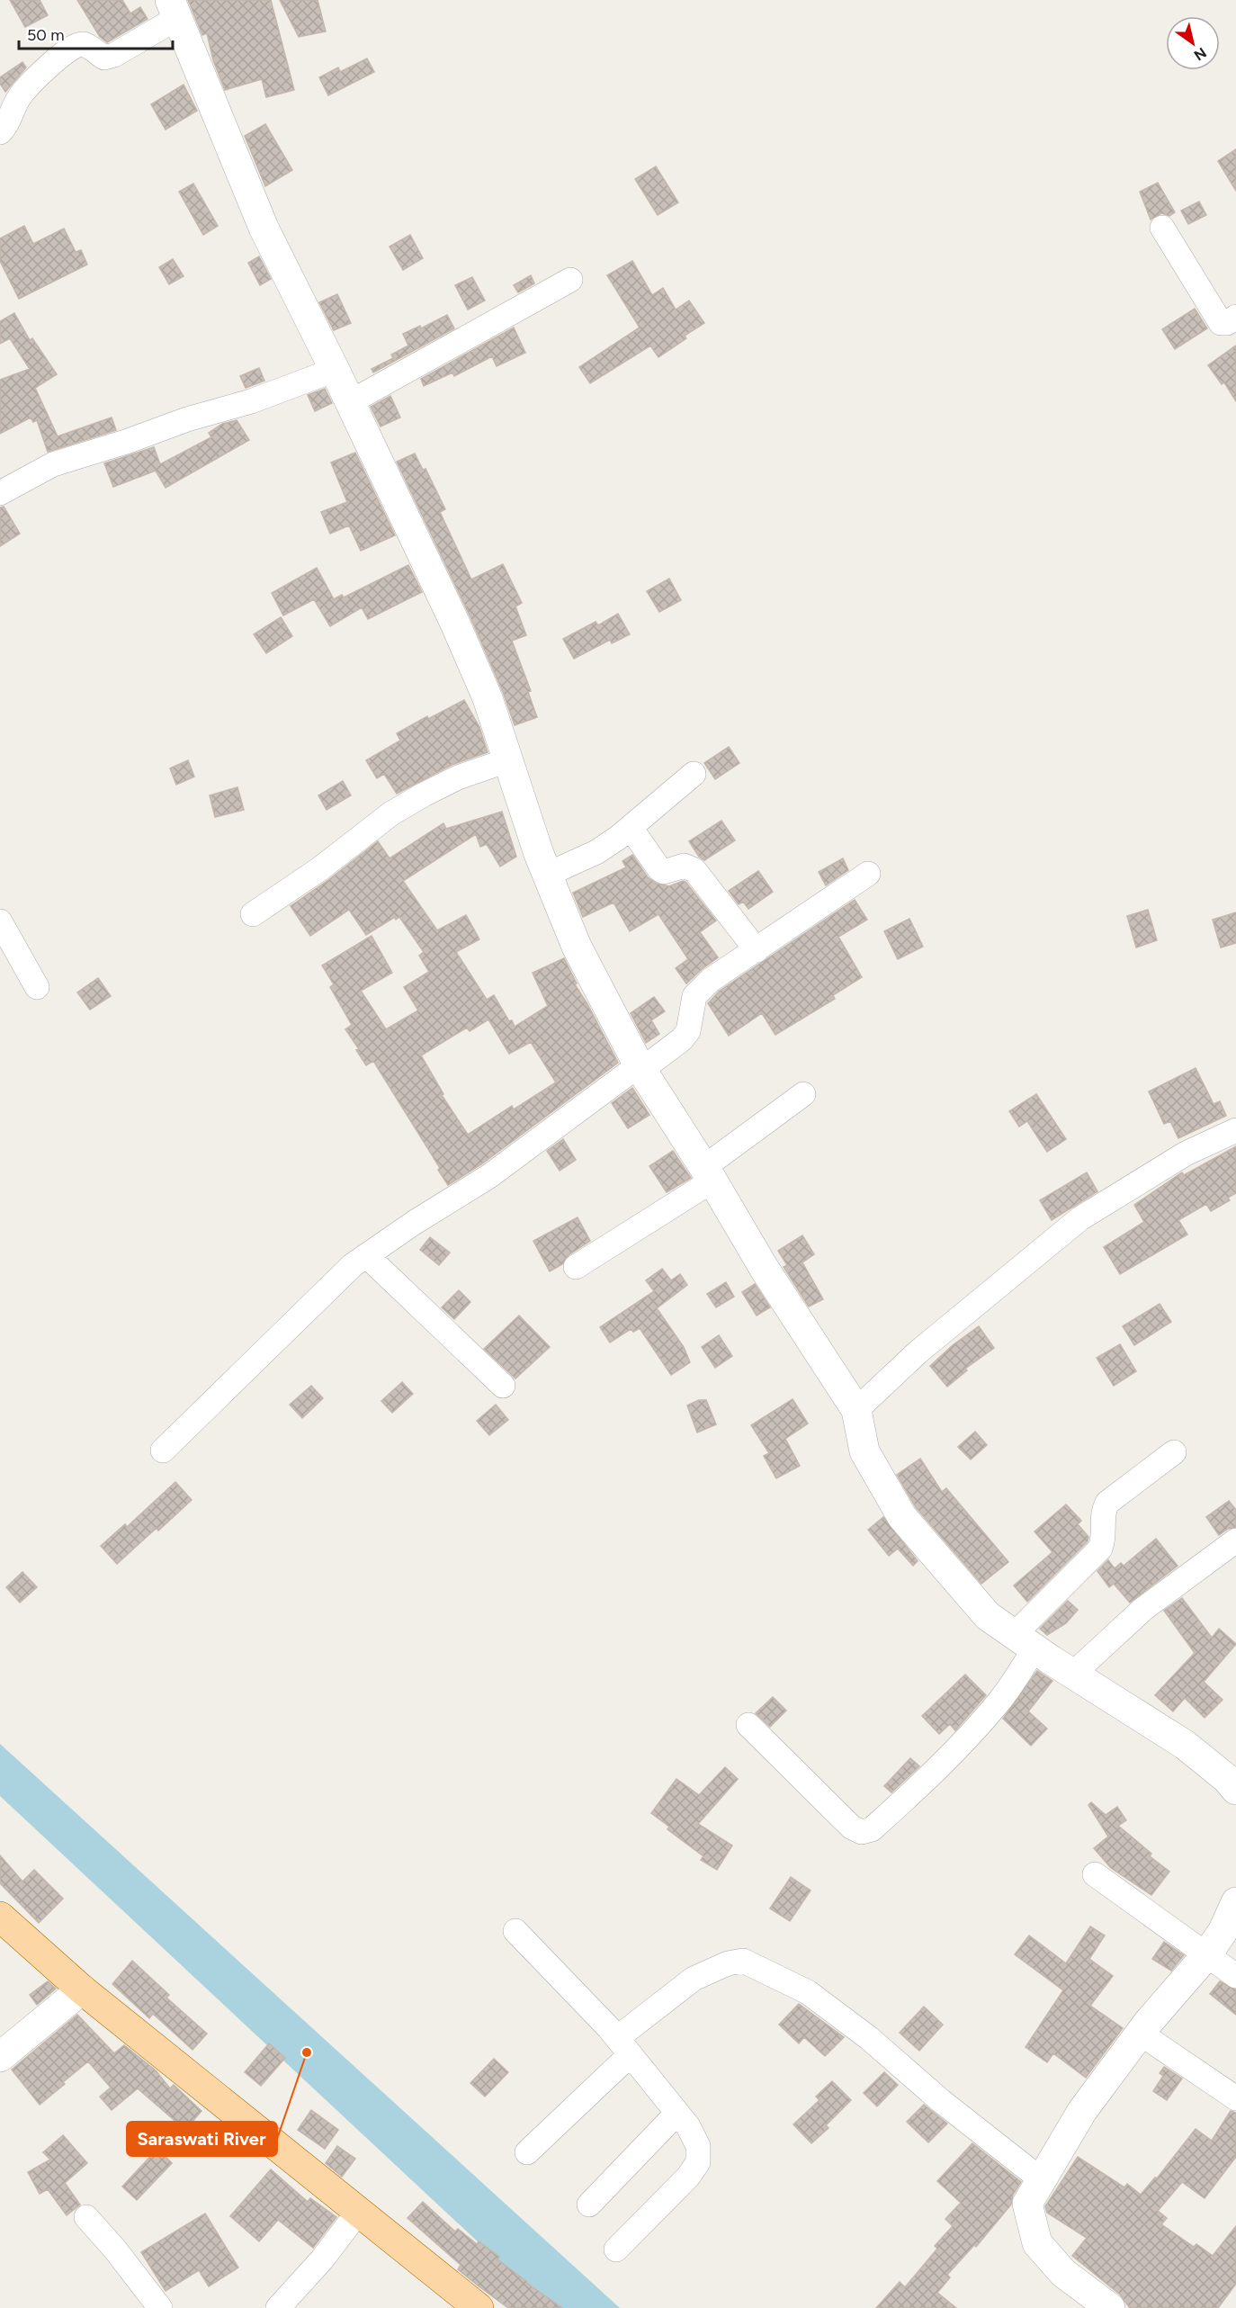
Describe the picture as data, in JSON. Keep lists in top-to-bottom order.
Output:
{
  "places": ["Saraswati River"],
  "scale_bar": "50 m",
  "north": "bottom right"
}
